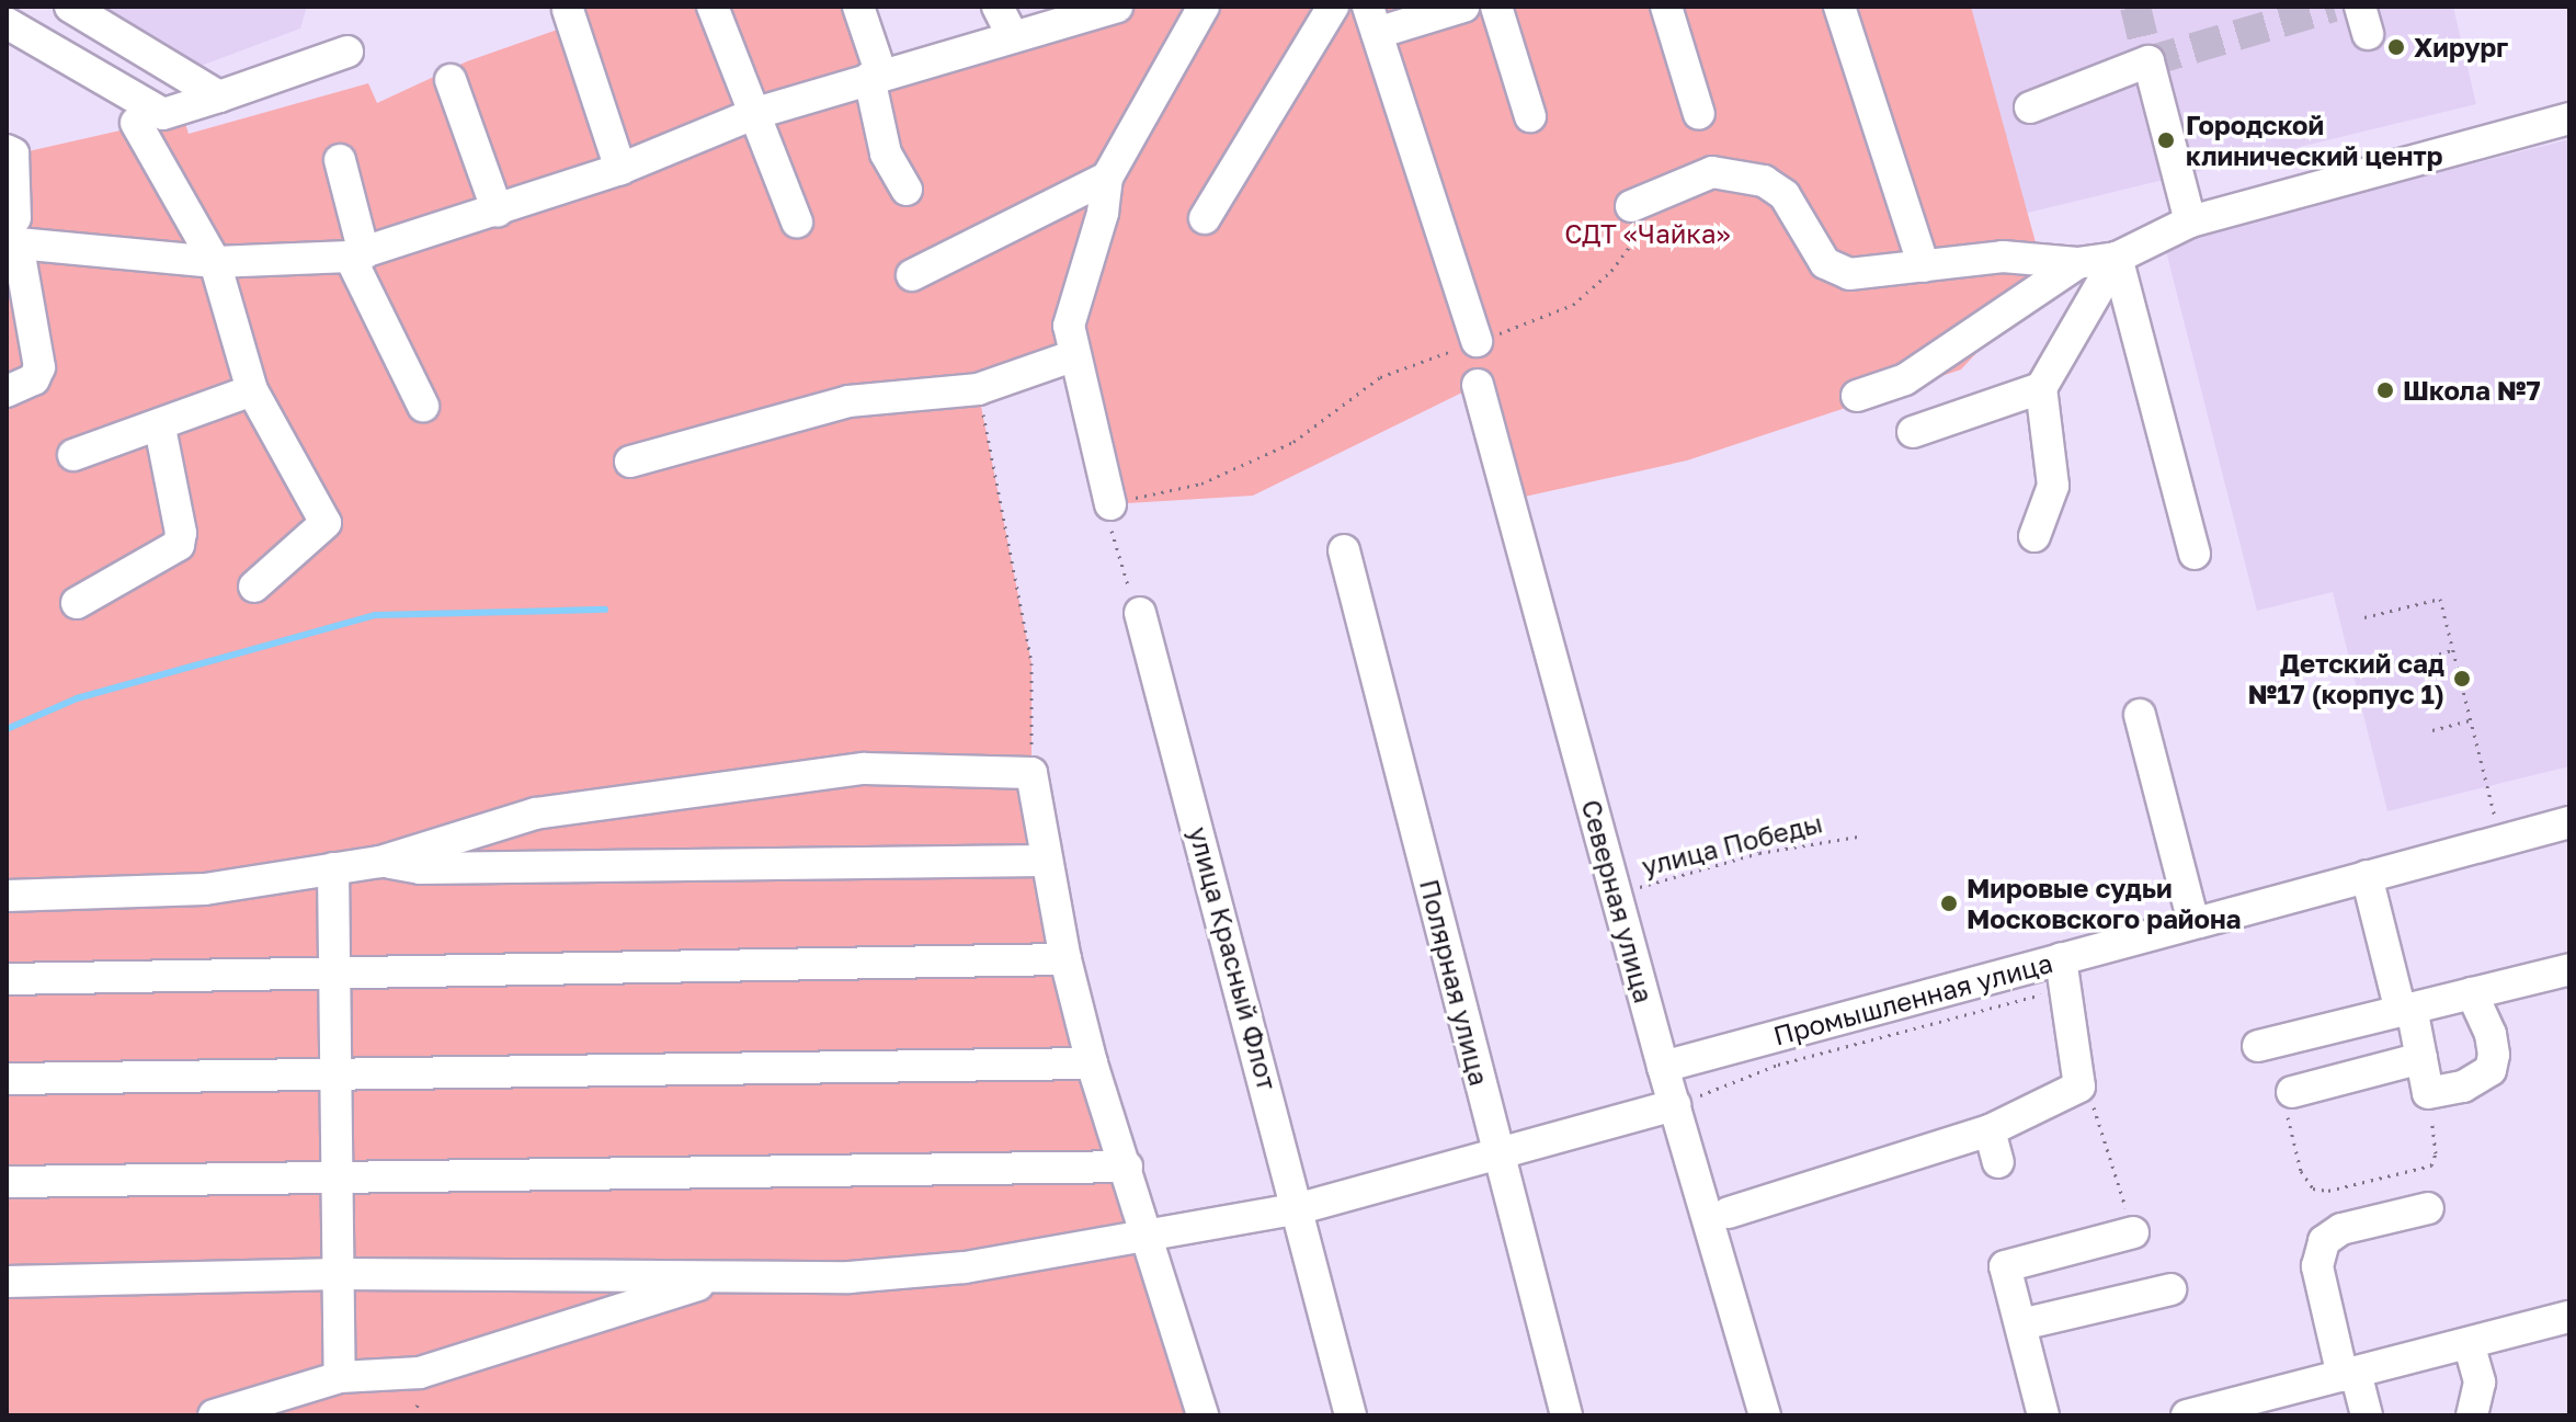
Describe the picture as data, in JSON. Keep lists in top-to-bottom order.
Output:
{
  "streets": {
    "street": [
      "Северная улица",
      "улица Красный Флот",
      "Полярная улица",
      "Промышленная улица"
    ],
    "path": ["улица Победы"]
  },
  "crossings": [
    ["улица Победы", "Северная улица"],
    ["Северная улица", "Промышленная улица"]
  ],
  "parks": ["СДТ «Чайка»"],
  "places": [
    "Хирург",
    "Городской клинический центр",
    "Школа №7",
    "Детский сад №17 (корпус 1)",
    "Мировые судьи Московского района"
  ]
}
